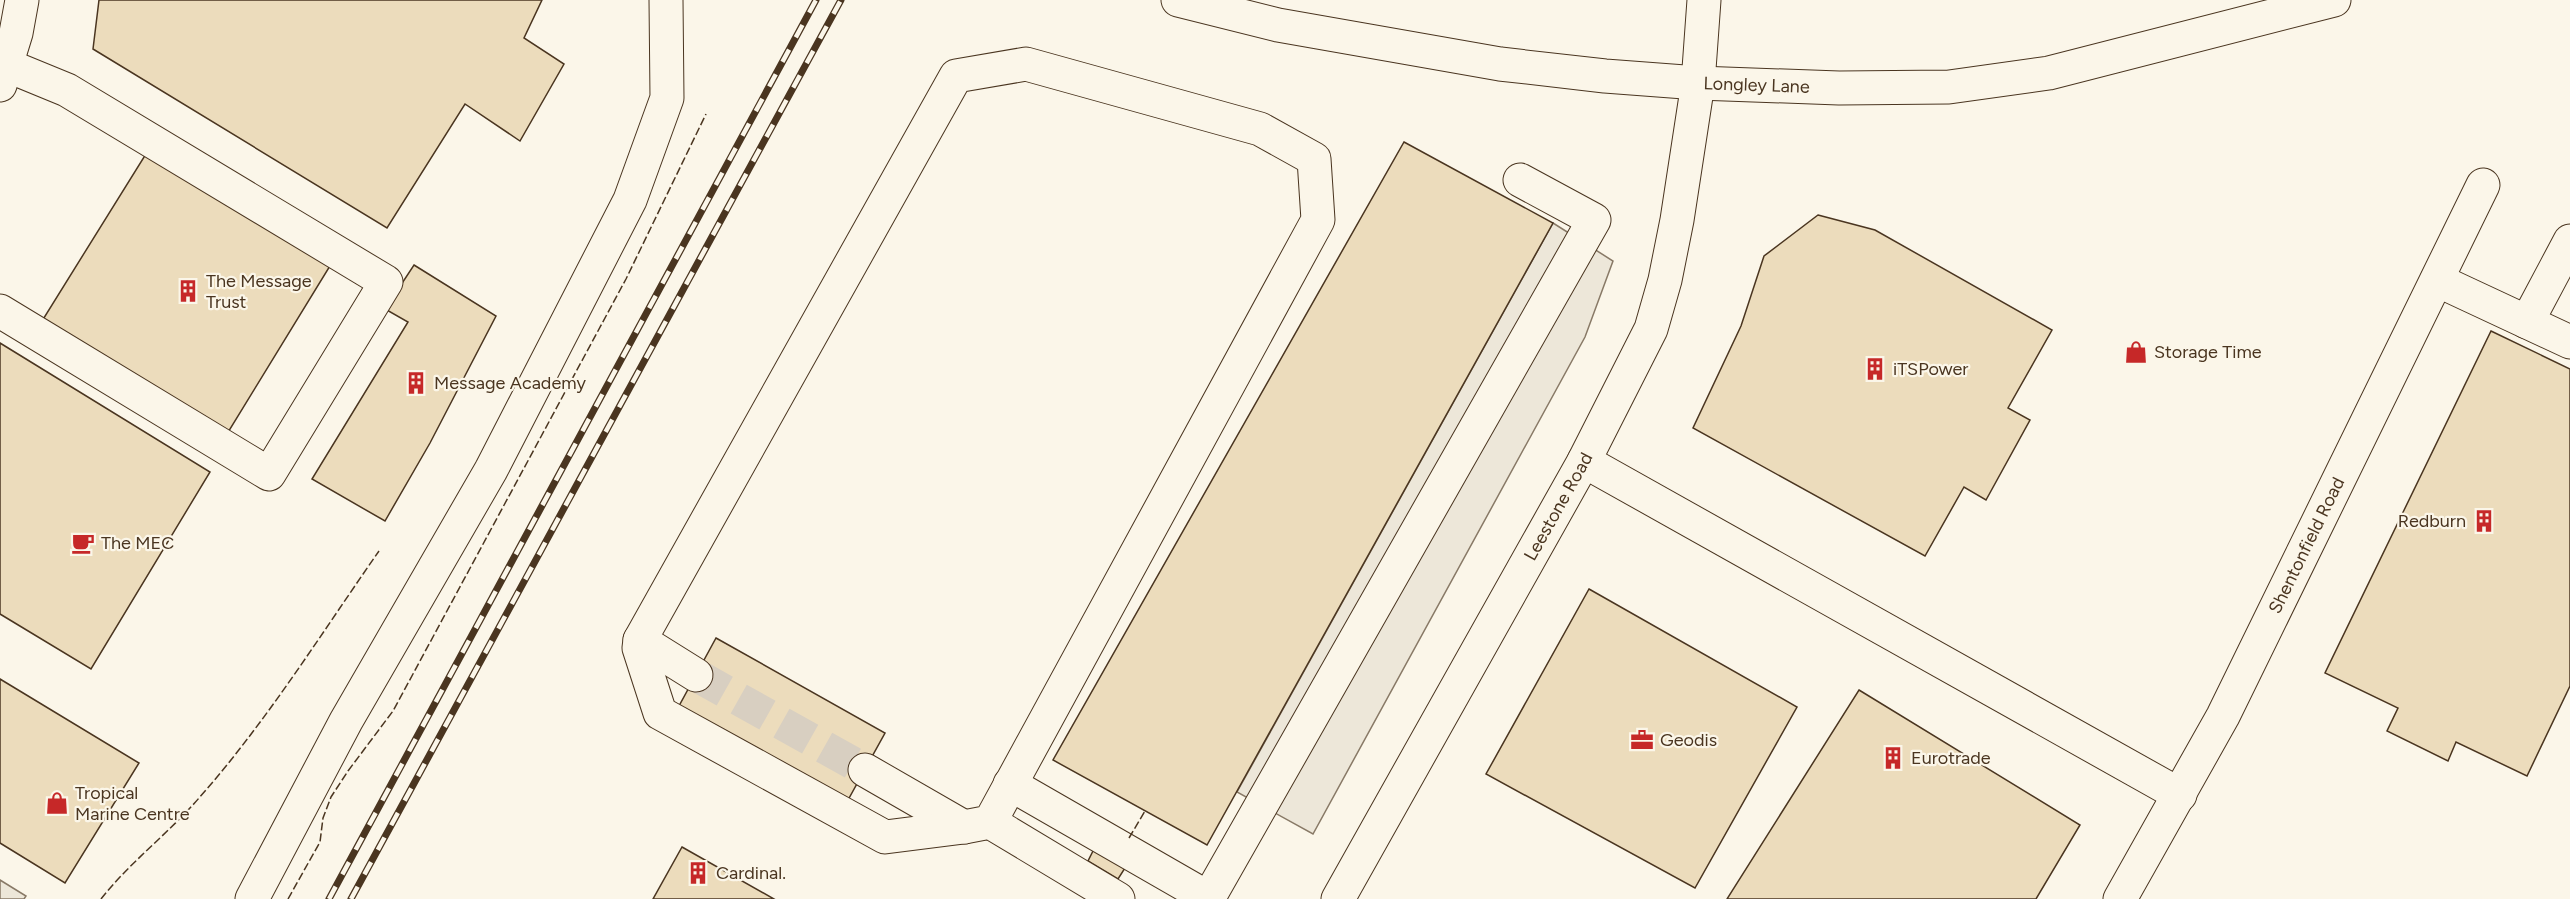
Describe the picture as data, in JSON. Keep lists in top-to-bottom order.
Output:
{
  "streets": {
    "street": ["Longley Lane", "Leestone Road", "Shentonfield Road"]
  },
  "crossings": [
    ["Longley Lane", "Leestone Road"]
  ],
  "places": {
    "building": [
      "The Message Trust",
      "iTSPower",
      "Message Academy",
      "Redburn",
      "Eurotrade",
      "Cardinal."
    ],
    "shop": ["Storage Time", "Tropical Marine Centre"],
    "cafe": ["The MEC"],
    "office": ["Geodis"]
  }
}
